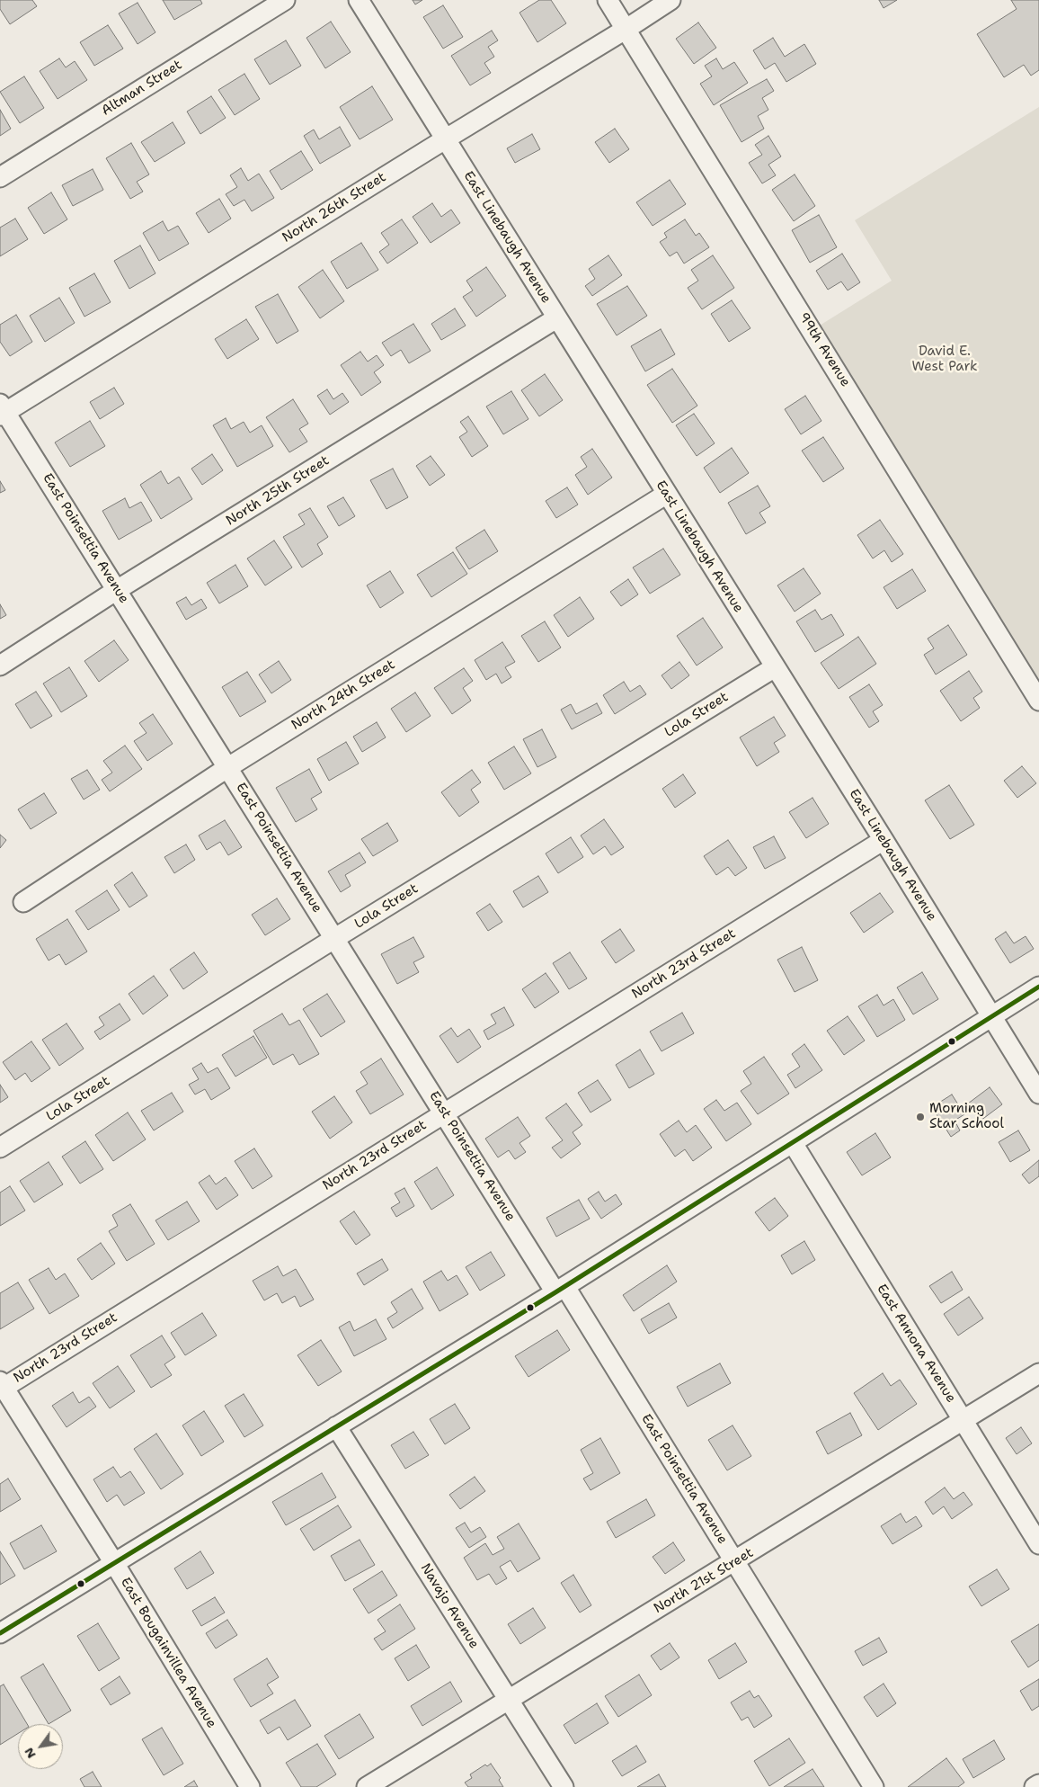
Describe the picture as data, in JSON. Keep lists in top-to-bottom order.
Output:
{
  "streets": {
    "street": [
      "Altman Street",
      "North 26th Street",
      "East Linebaugh Avenue",
      "99th Avenue",
      "North 25th Street",
      "East Poinsettia Avenue",
      "North 24th Street",
      "Lola Street",
      "North 23rd Street",
      "East Annona Avenue",
      "North 21st Street",
      "Navajo Avenue",
      "East Bougainvillea Avenue"
    ]
  },
  "crossings": [
    ["North 26th Street", "East Linebaugh Avenue"],
    ["North 26th Street", "99th Avenue"],
    ["North 26th Street", "East Poinsettia Avenue"],
    ["East Linebaugh Avenue", "North 25th Street"],
    ["East Linebaugh Avenue", "North 24th Street"],
    ["East Linebaugh Avenue", "Lola Street"],
    ["East Linebaugh Avenue", "North 23rd Street"],
    ["North 25th Street", "East Poinsettia Avenue"],
    ["East Poinsettia Avenue", "North 24th Street"],
    ["East Poinsettia Avenue", "Lola Street"],
    ["East Poinsettia Avenue", "North 23rd Street"],
    ["East Poinsettia Avenue", "North 21st Street"],
    ["North 23rd Street", "East Bougainvillea Avenue"],
    ["East Annona Avenue", "North 21st Street"],
    ["North 21st Street", "Navajo Avenue"]
  ],
  "parks": ["David E. West Park"],
  "places": ["Morning Star School"],
  "north": "bottom left"
}
